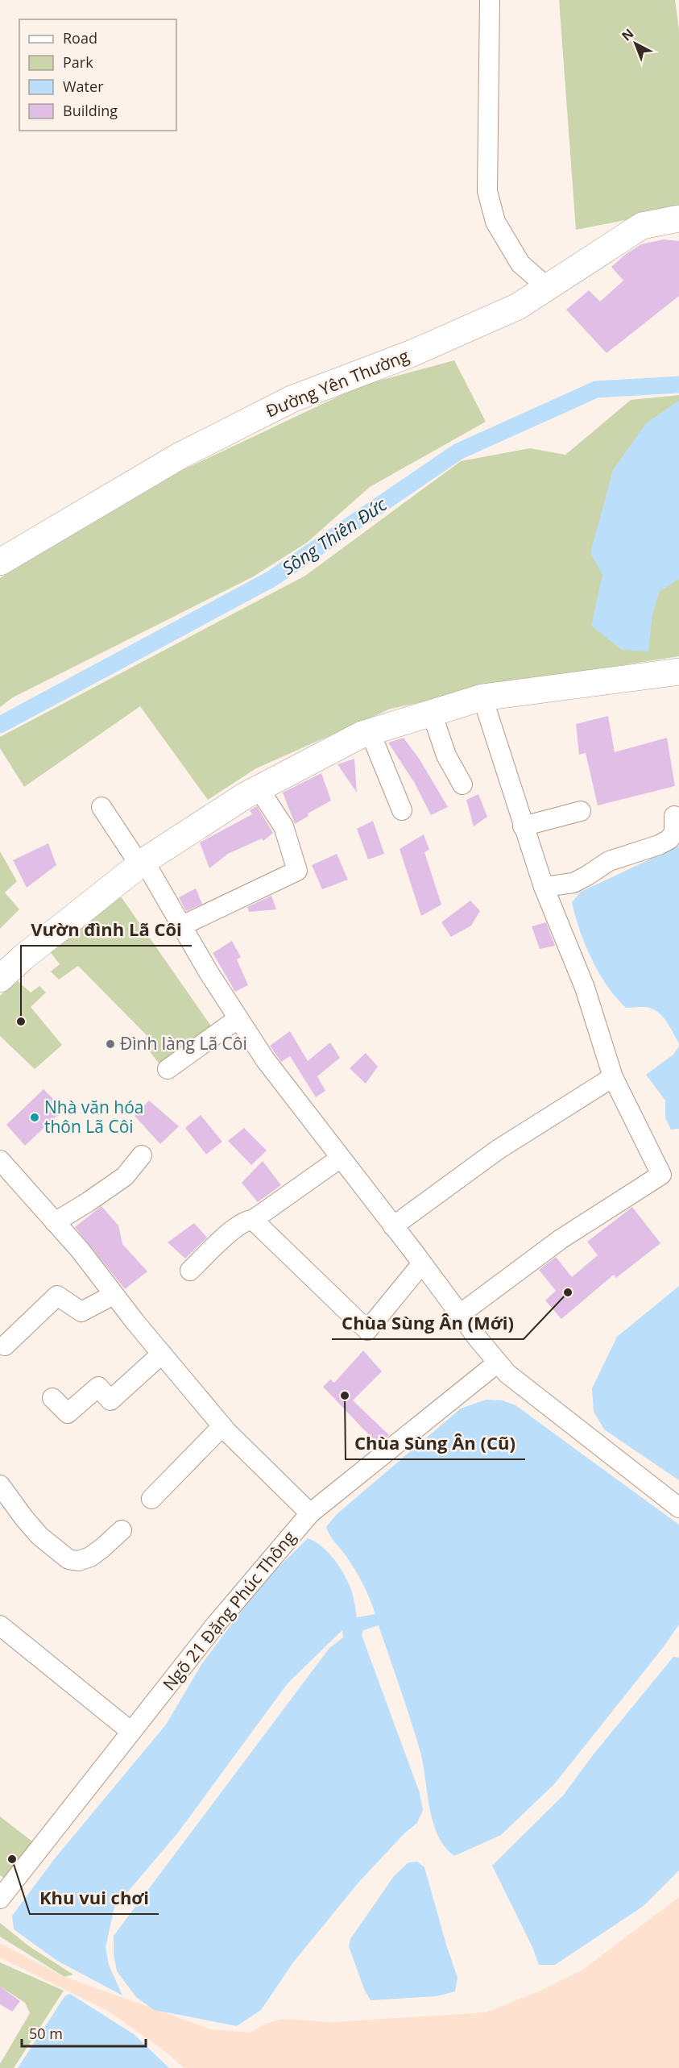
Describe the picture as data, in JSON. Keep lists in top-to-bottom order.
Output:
{
  "streets": {
    "street": ["Đường Yên Thường", "Ngõ 21 Đặng Phúc Thông"]
  },
  "water": ["Sông Thiên Đức"],
  "places": [
    "Vườn đình Lã Côi",
    "Đình làng Lã Côi",
    "Nhà văn hóa thôn Lã Côi",
    "Chùa Sùng Ân (Mới)",
    "Chùa Sùng Ân (Cũ)",
    "Khu vui chơi"
  ],
  "legend": [
    "Road",
    "Park",
    "Water",
    "Building"
  ],
  "scale_bar": "50 m",
  "north": "top left"
}
